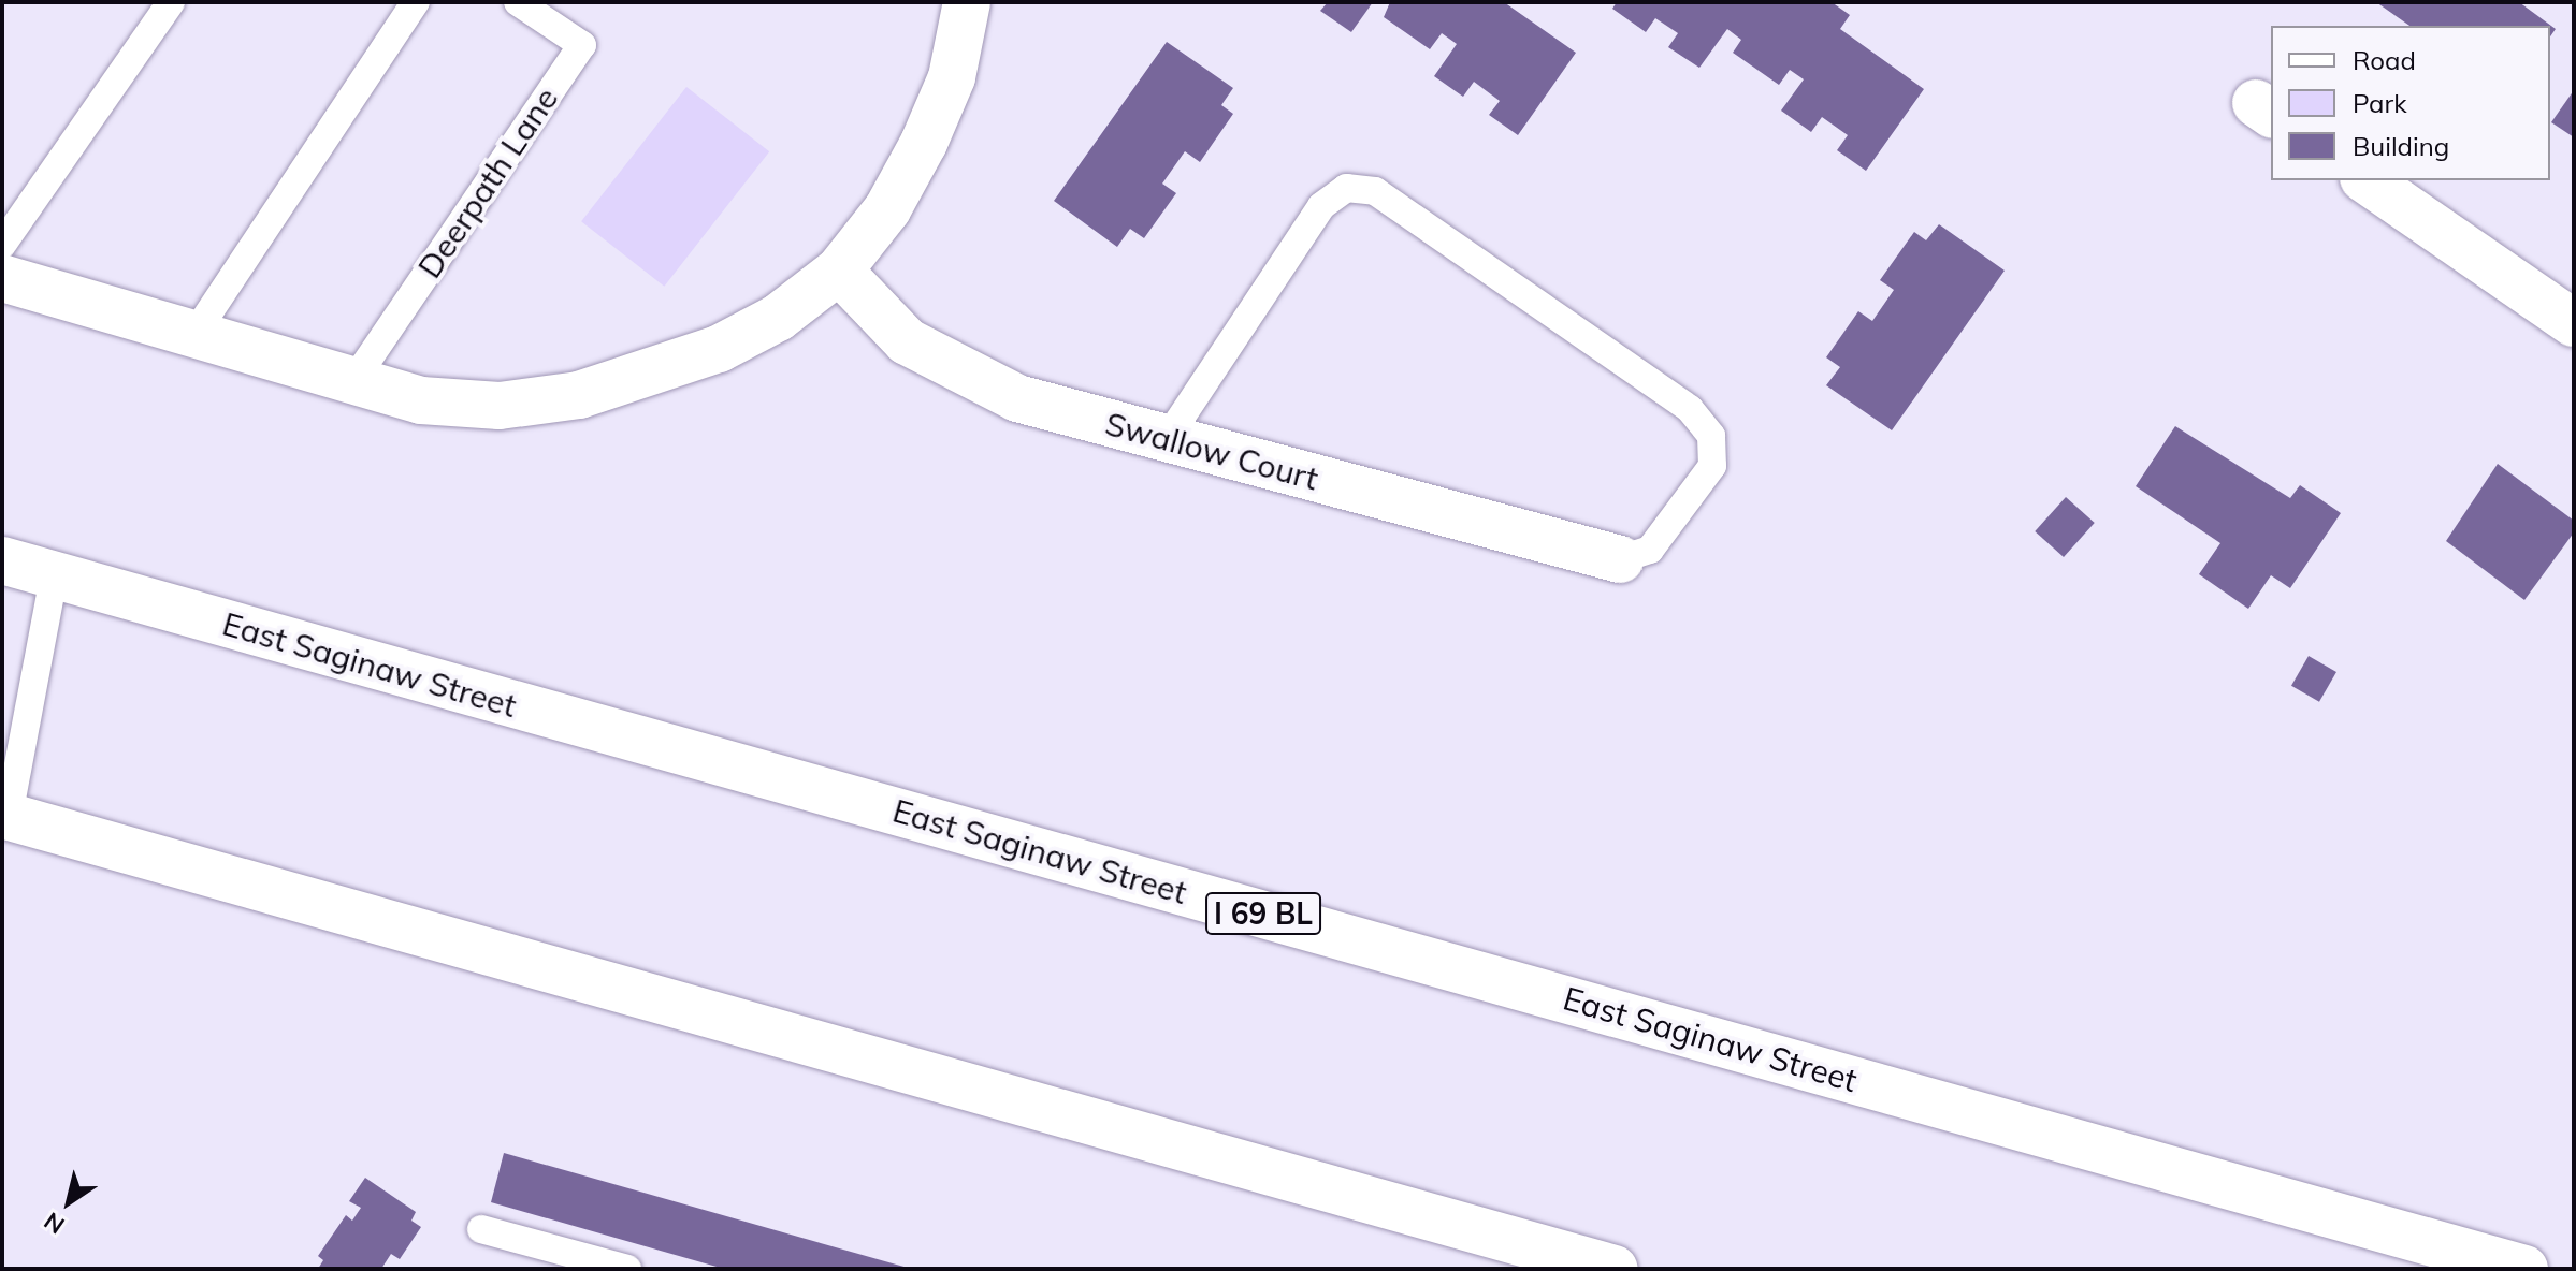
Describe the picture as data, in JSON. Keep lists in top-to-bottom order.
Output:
{
  "streets": {
    "main road": ["Swallow Court", "East Saginaw Street", "I 69 BL"],
    "lane": ["Deerpath Lane"]
  },
  "legend": ["Road", "Park", "Building"],
  "north": "bottom left"
}
